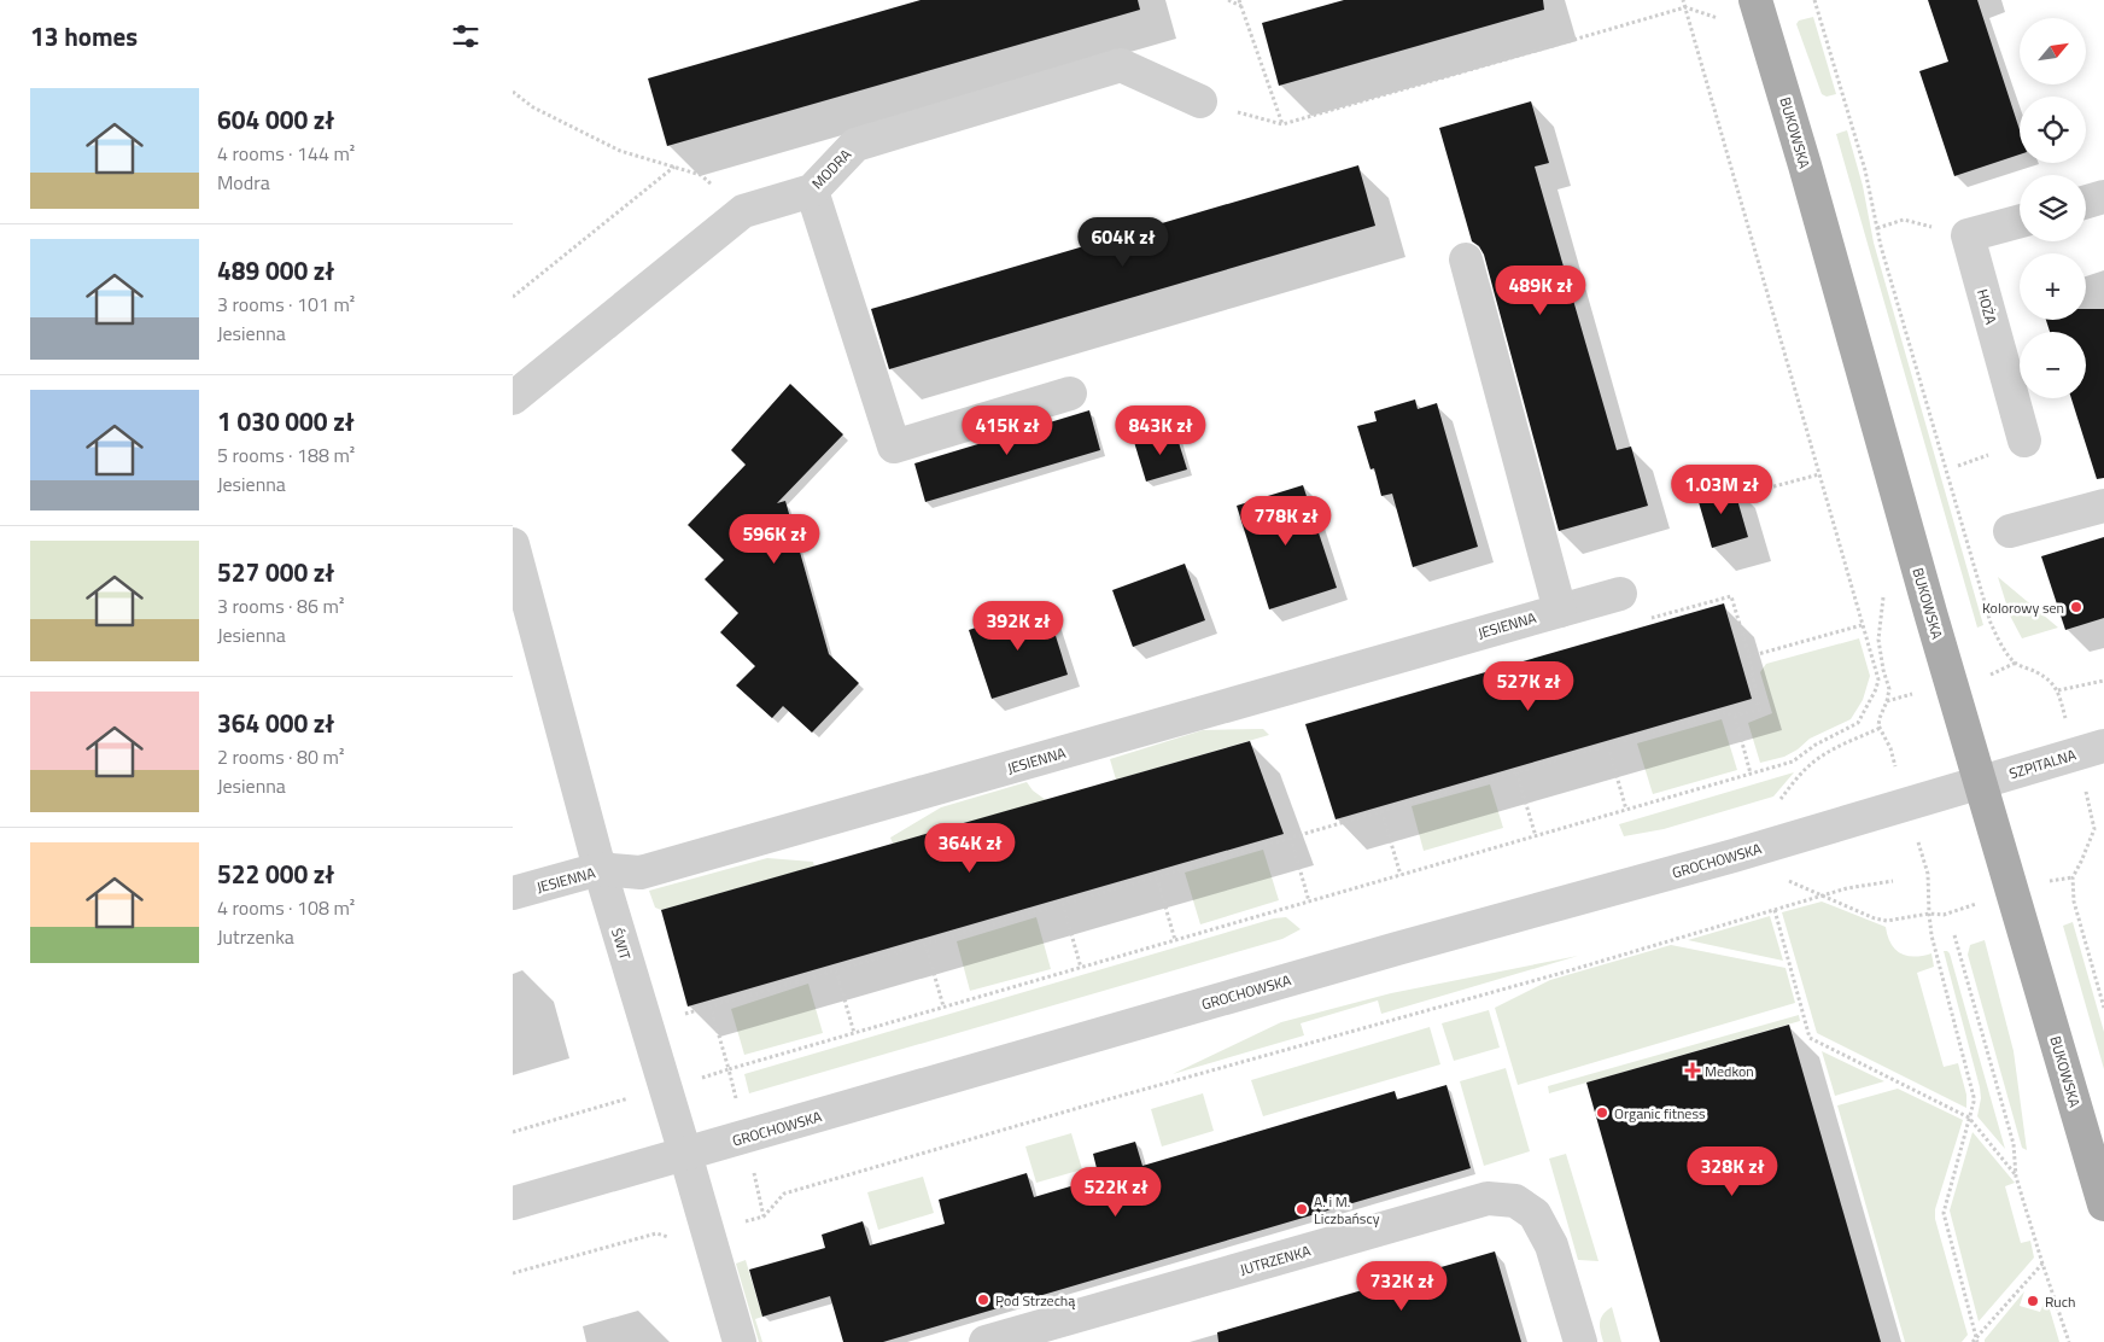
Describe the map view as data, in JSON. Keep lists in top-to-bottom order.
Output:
{
  "streets": {
    "main road": ["BUKOWSKA"],
    "street": [
      "MODRA",
      "HOŻA",
      "JESIENNA",
      "SZPITALNA",
      "GROCHOWSKA",
      "ŚWIT",
      "JUTRZENKA"
    ]
  },
  "crossings": [
    ["BUKOWSKA", "SZPITALNA"],
    ["BUKOWSKA", "GROCHOWSKA"],
    ["JESIENNA", "ŚWIT"],
    ["SZPITALNA", "GROCHOWSKA"],
    ["GROCHOWSKA", "ŚWIT"]
  ],
  "places": {
    "other": [
      "Kolorowy sen",
      "Organic fitness",
      "A. i M. Liczbańscy",
      "Pod Strzechą",
      "Ruch"
    ],
    "health": ["Medkon"]
  },
  "north": "top right",
  "page": {
    "heading": "13 homes",
    "map_buttons": ["+", "−"],
    "list": [
      {
        "name": "604 000 zł",
        "note": "4 rooms · 144 m² · Modra"
      },
      {
        "name": "489 000 zł",
        "note": "3 rooms · 101 m² · Jesienna"
      },
      {
        "name": "1 030 000 zł",
        "note": "5 rooms · 188 m² · Jesienna"
      },
      {
        "name": "527 000 zł",
        "note": "3 rooms · 86 m² · Jesienna"
      },
      {
        "name": "364 000 zł",
        "note": "2 rooms · 80 m² · Jesienna"
      },
      {
        "name": "522 000 zł",
        "note": "4 rooms · 108 m² · Jutrzenka"
      }
    ],
    "price": [
      "604K zł",
      "489K zł",
      "415K zł",
      "843K zł",
      "1.03M zł",
      "778K zł",
      "596K zł",
      "392K zł",
      "527K zł",
      "364K zł",
      "328K zł",
      "522K zł",
      "732K zł"
    ]
  }
}
